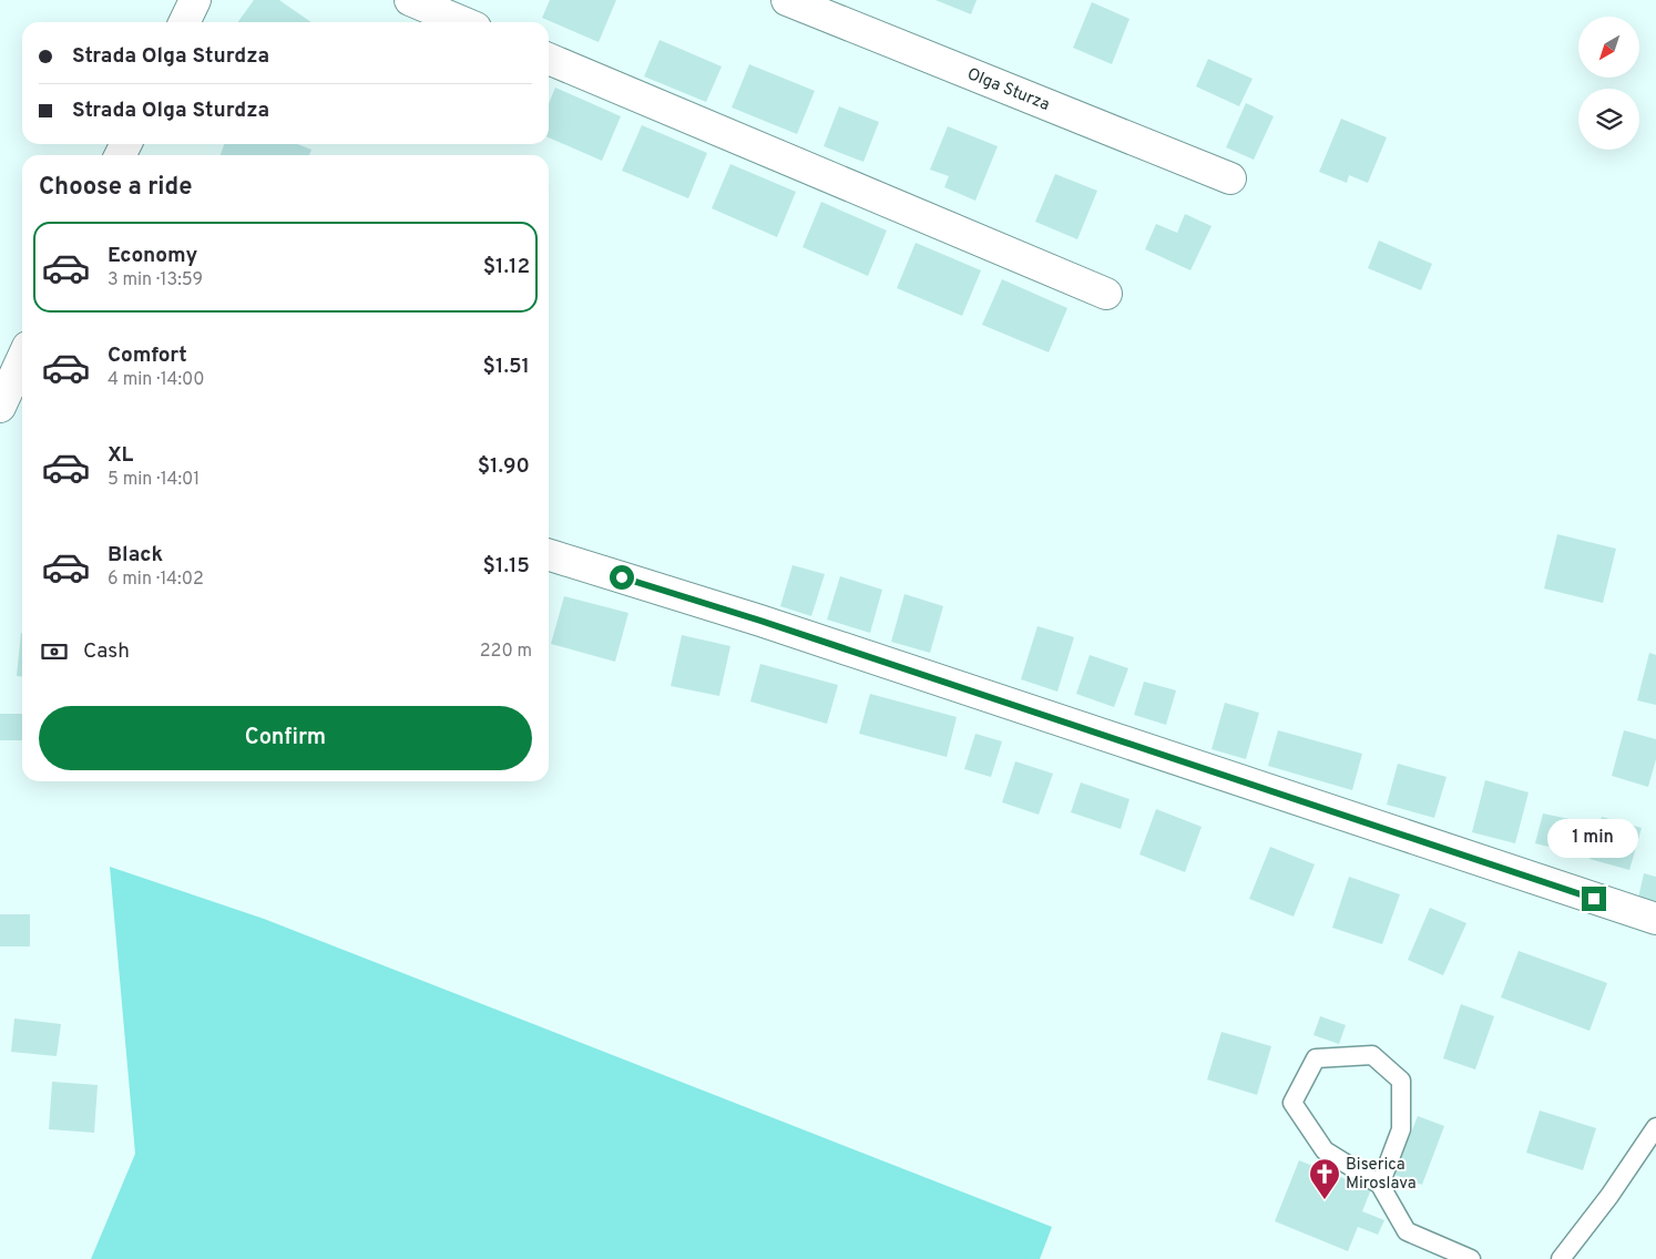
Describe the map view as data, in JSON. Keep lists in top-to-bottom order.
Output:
{
  "streets": {
    "street": ["Olga Sturza"]
  },
  "places": {
    "church": ["Biserica Miroslava"]
  },
  "north": "bottom left",
  "page": {
    "banner": ["Strada Olga Sturdza", "Strada Olga Sturdza"],
    "heading": "Choose a ride",
    "list": [
      {
        "name": "Economy",
        "note": "3 min · 13:59",
        "value": "$1.12"
      },
      {
        "name": "Comfort",
        "note": "4 min · 14:00",
        "value": "$1.51"
      },
      {
        "name": "XL",
        "note": "5 min · 14:01",
        "value": "$1.90"
      },
      {
        "name": "Black",
        "note": "6 min · 14:02",
        "value": "$1.15"
      }
    ],
    "pay": ["Cash", "220 m"],
    "buttons": "Confirm",
    "bubble": "1 min"
  }
}
